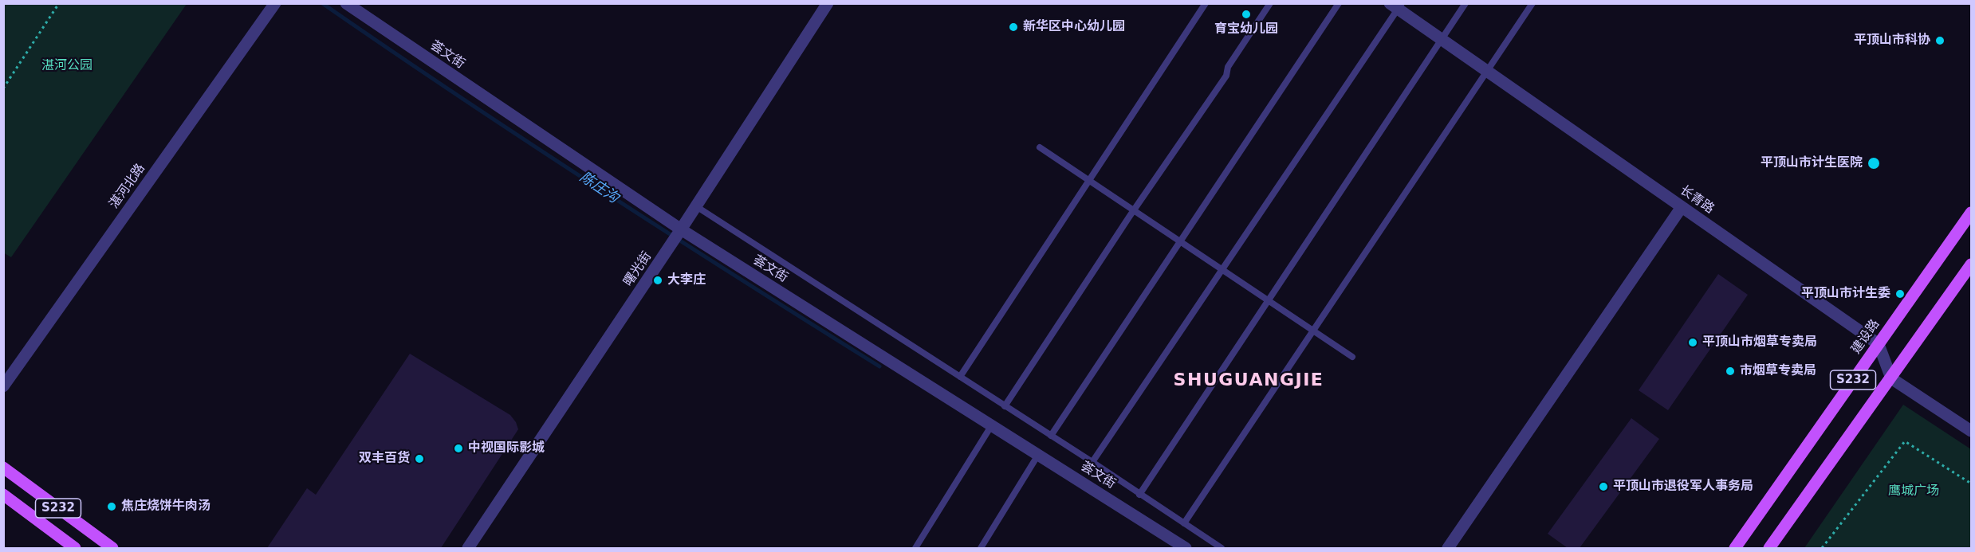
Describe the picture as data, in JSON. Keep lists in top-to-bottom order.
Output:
{
  "streets": {
    "main road": ["建设路", "S232"],
    "street": [
      "荟文街",
      "湛河北路",
      "长青路",
      "曙光街"
    ]
  },
  "crossings": [
    ["荟文街", "曙光街"],
    ["长青路", "建设路"]
  ],
  "districts": ["SHUGUANGJIE"],
  "water": ["陈庄沟"],
  "parks": ["湛河公园", "鹰城广场"],
  "places": [
    "育宝幼儿园",
    "新华区中心幼儿园",
    "平顶山市科协",
    "平顶山市计生医院",
    "大李庄",
    "平顶山市计生委",
    "平顶山市烟草专卖局",
    "市烟草专卖局",
    "中视国际影城",
    "双丰百货",
    "平顶山市退役军人事务局",
    "焦庄烧饼牛肉汤"
  ]
}
